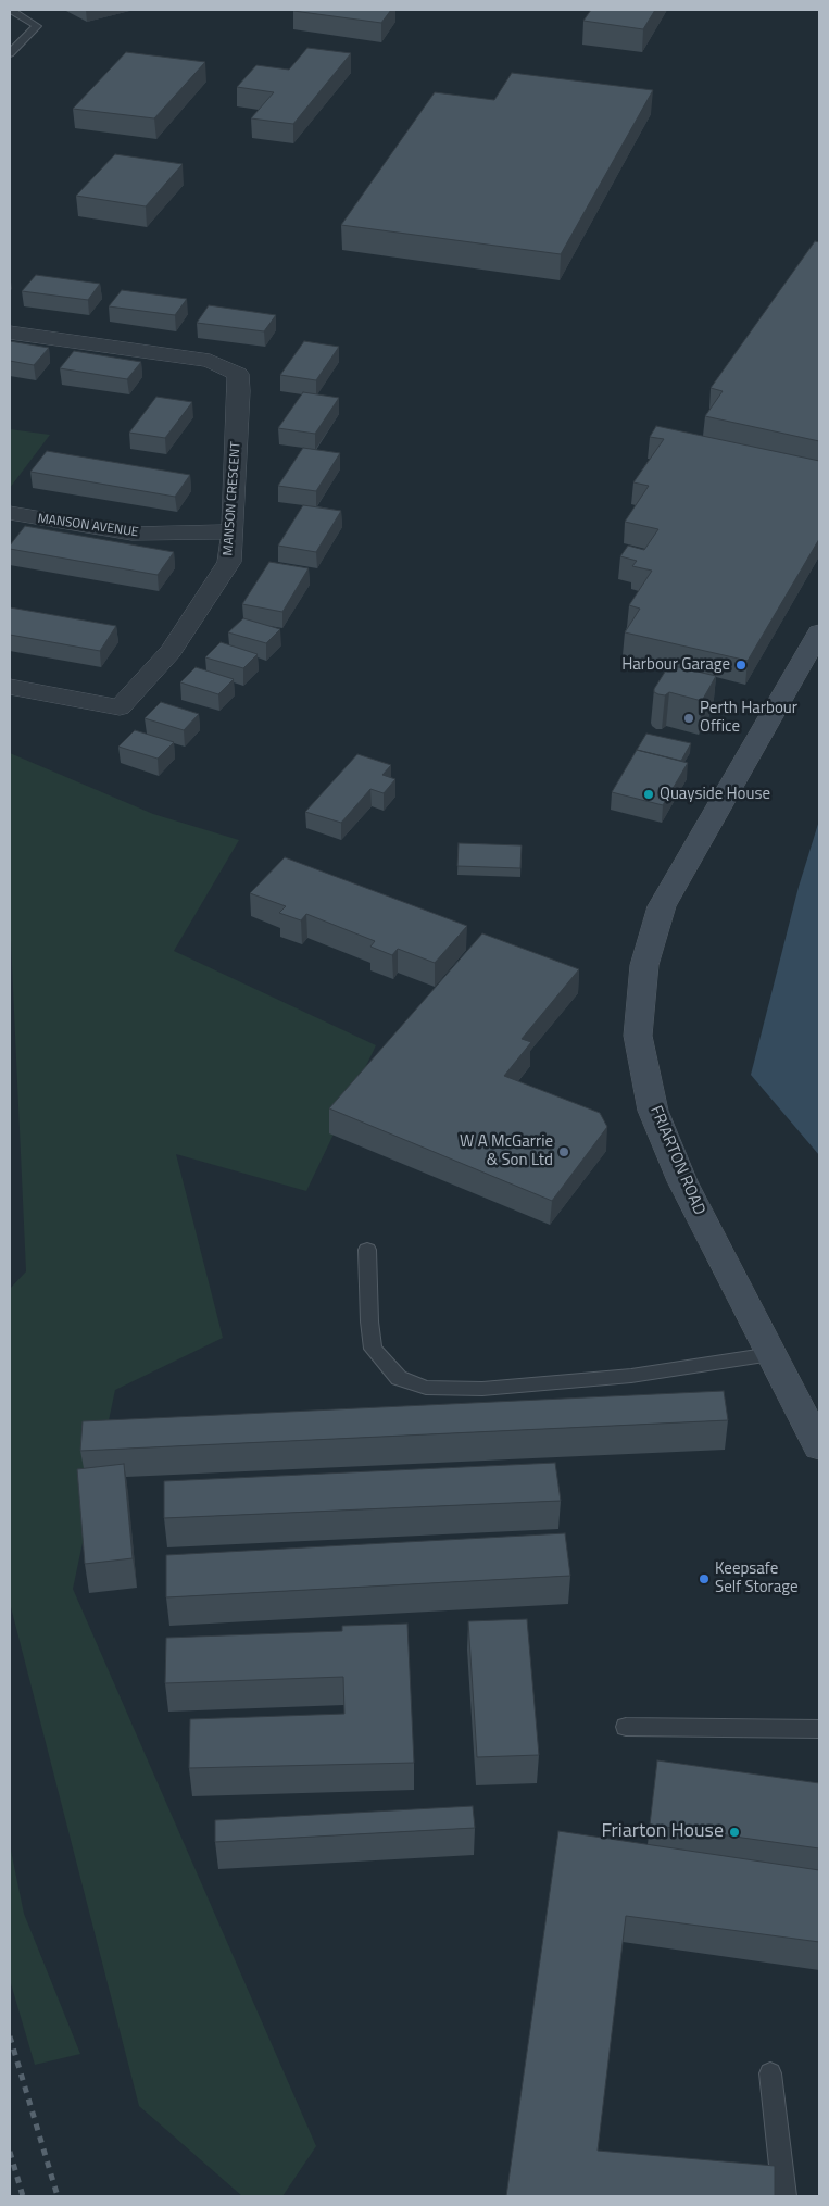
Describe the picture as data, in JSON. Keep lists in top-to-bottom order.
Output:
{
  "streets": {
    "street": ["MANSON CRESCENT", "MANSON AVENUE", "FRIARTON ROAD"]
  },
  "crossings": [
    ["MANSON CRESCENT", "MANSON AVENUE"]
  ],
  "places": [
    "Harbour Garage",
    "Perth Harbour Office",
    "Quayside House",
    "W A McGarrie & Son Ltd",
    "Keepsafe Self Storage",
    "Friarton House"
  ]
}
